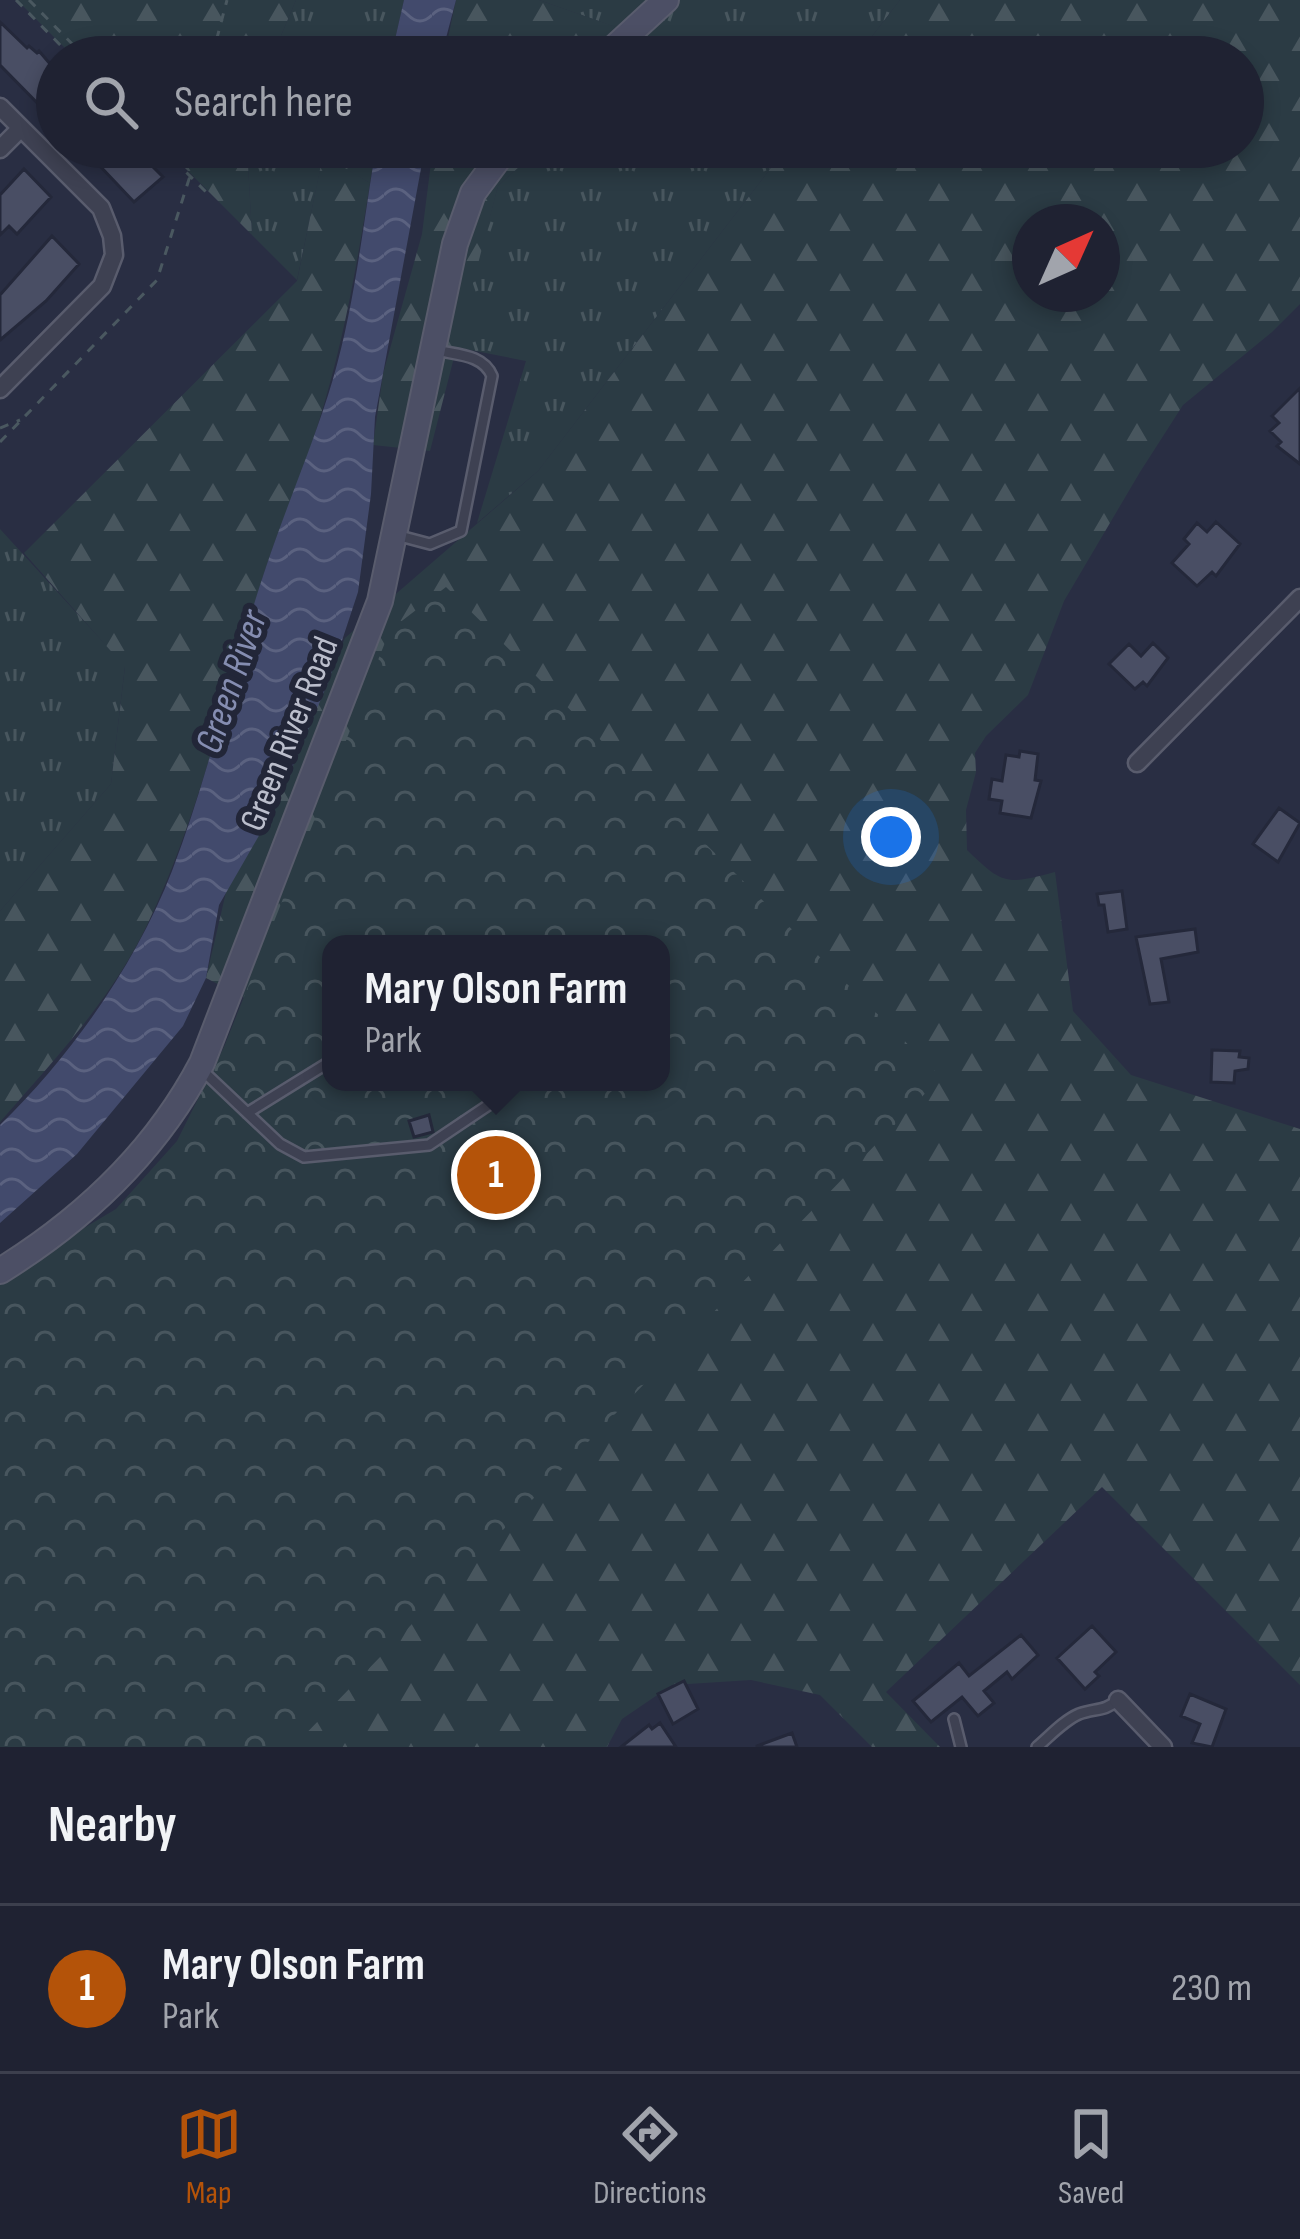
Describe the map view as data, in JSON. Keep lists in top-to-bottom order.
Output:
{
  "streets": {
    "street": ["Green River Road"]
  },
  "water": ["Green River"],
  "north": "top right",
  "page": {
    "search": "Search here",
    "popup": ["Mary Olson Farm", "Park"],
    "pins": "1",
    "heading": "Nearby",
    "list": [
      {
        "mark": "1",
        "name": "Mary Olson Farm",
        "note": "Park",
        "value": "230 m"
      }
    ],
    "nav": ["Map", "Directions", "Saved"]
  }
}
